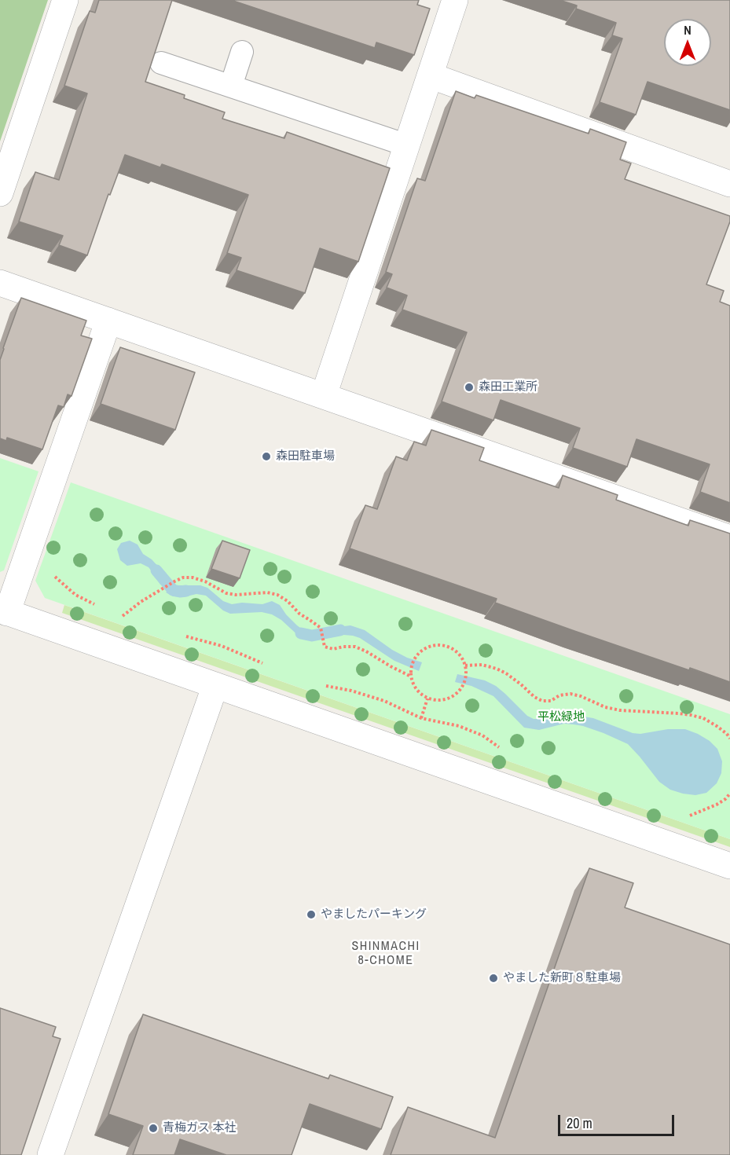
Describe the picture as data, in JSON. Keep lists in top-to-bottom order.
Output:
{
  "districts": ["SHINMACHI 8-CHOME"],
  "parks": ["平松緑地"],
  "places": [
    "森田工業所",
    "森田駐車場",
    "やましたパーキング",
    "やました新町８駐車場",
    "青梅ガス 本社"
  ],
  "scale_bar": "20 m",
  "north": "top"
}
